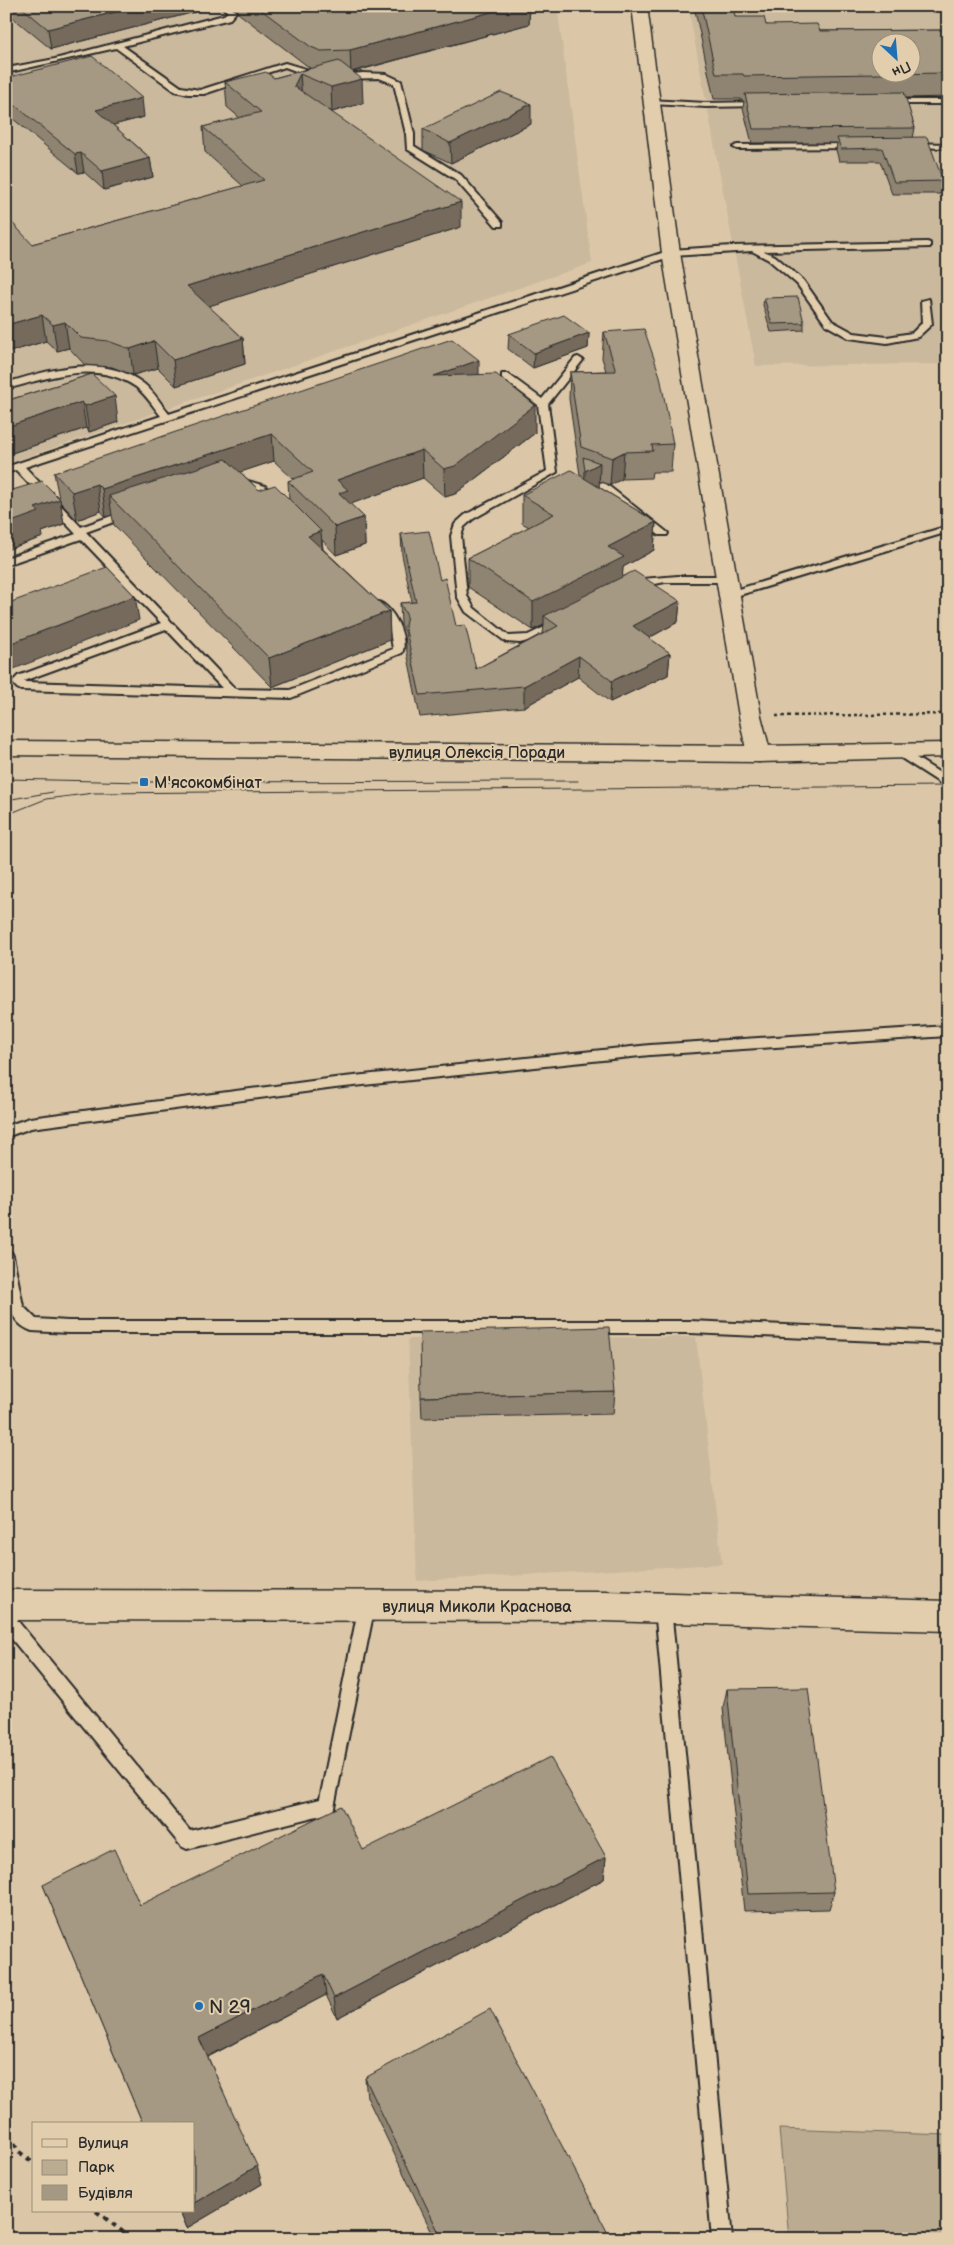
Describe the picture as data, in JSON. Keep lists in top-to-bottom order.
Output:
{
  "streets": {
    "street": ["вулиця Олексія Поради", "вулиця Миколи Краснова"]
  },
  "places": {
    "transit": ["М'ясокомбінат"],
    "other": ["N 29"]
  },
  "legend": ["Вулиця", "Парк", "Будівля"],
  "north": "bottom right"
}
